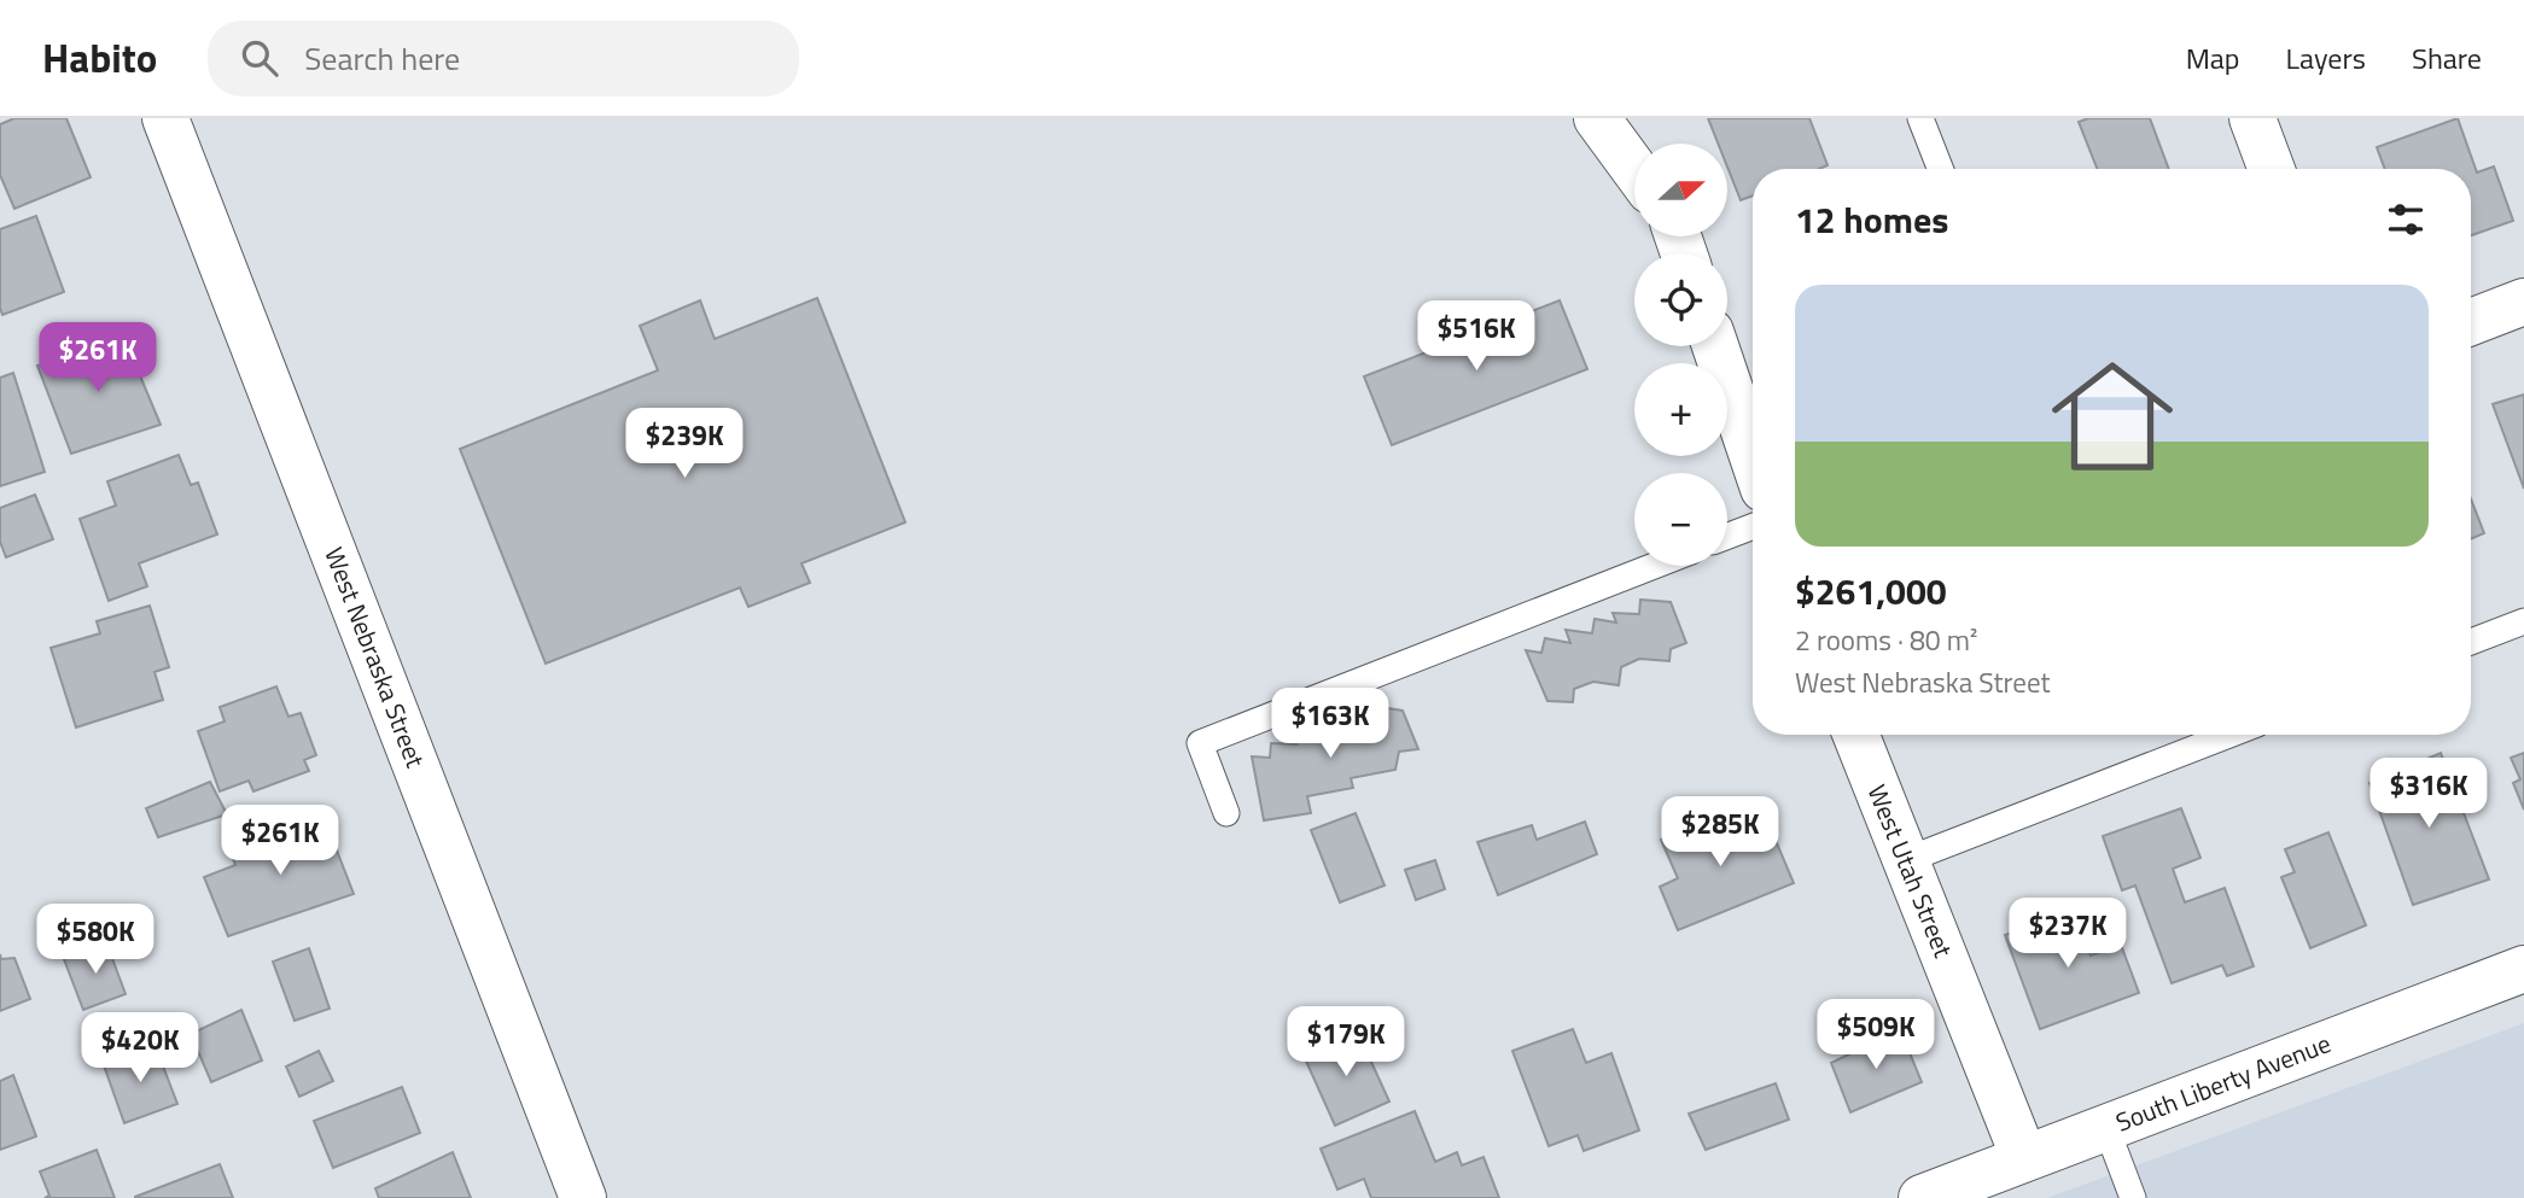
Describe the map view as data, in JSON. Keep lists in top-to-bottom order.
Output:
{
  "streets": {
    "street": ["West Nebraska Street", "West Utah Street", "South Liberty Avenue"]
  },
  "crossings": [
    ["West Utah Street", "South Liberty Avenue"]
  ],
  "north": "right",
  "page": {
    "header": "Habito",
    "search": "Search here",
    "nav": ["Map", "Layers", "Share"],
    "map_buttons": ["+", "−"],
    "heading": "12 homes",
    "list": [
      {
        "name": "$261,000",
        "note": "2 rooms · 80 m² · West Nebraska Street"
      }
    ],
    "price": [
      "$516K",
      "$261K",
      "$239K",
      "$163K",
      "$316K",
      "$285K",
      "$261K",
      "$237K",
      "$580K",
      "$509K",
      "$179K",
      "$420K"
    ]
  }
}
